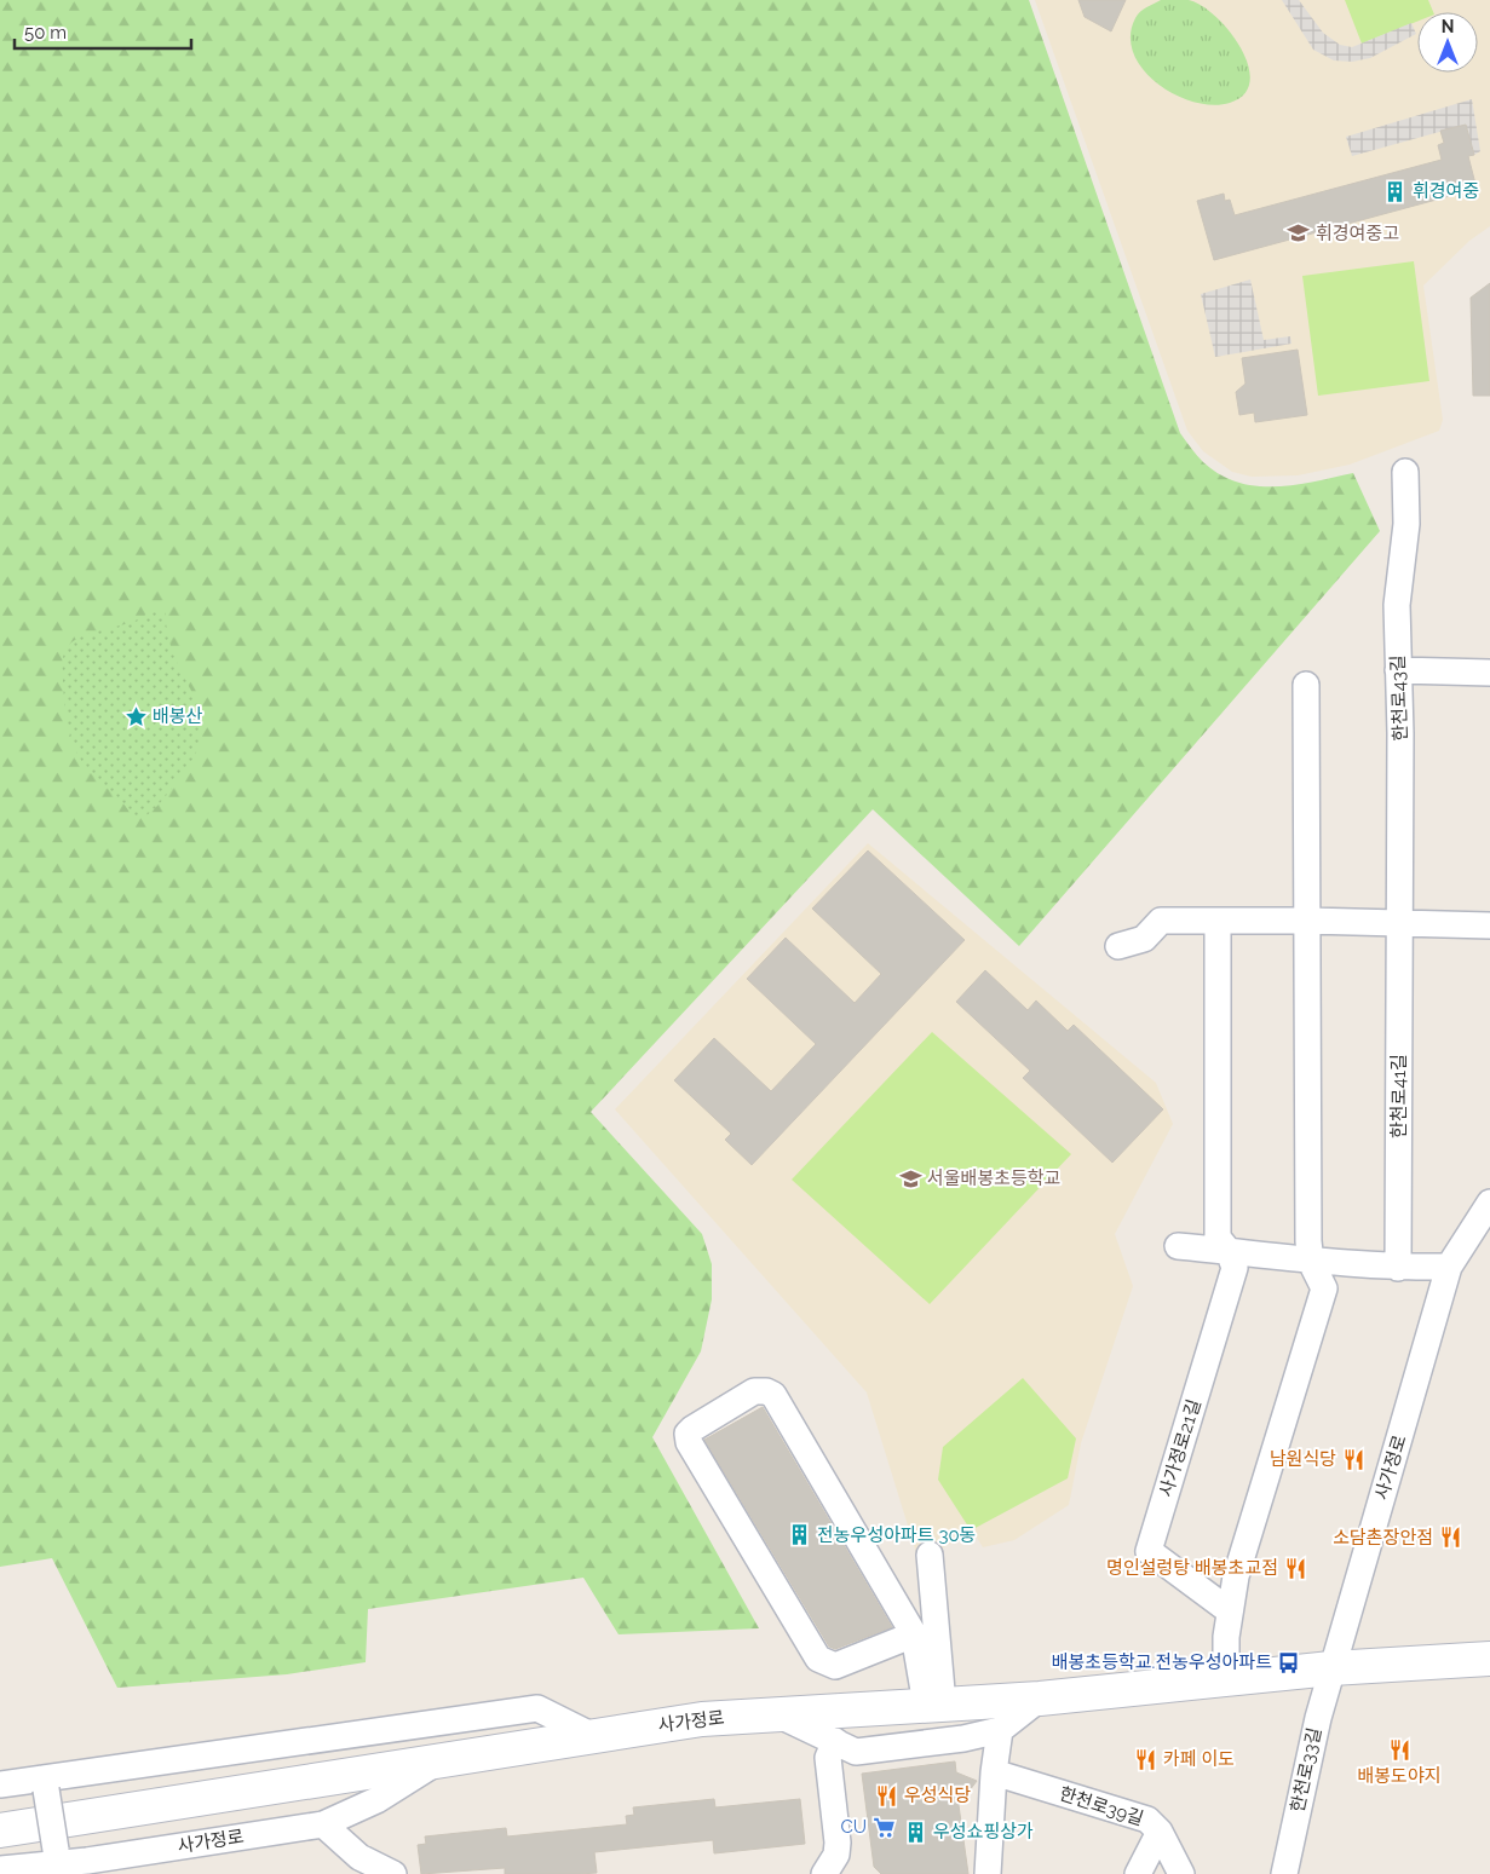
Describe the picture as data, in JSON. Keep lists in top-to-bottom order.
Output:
{
  "streets": {
    "main road": ["사가정로"],
    "street": [
      "한천로43길",
      "한천로41길",
      "사가정로21길",
      "한천로33길",
      "한천로39길"
    ]
  },
  "crossings": [
    ["한천로43길", "한천로41길"],
    ["사가정로", "한천로33길"]
  ],
  "places": {
    "building": ["휘경여중", "전농우성아파트 30동", "우성쇼핑상가"],
    "school or university": ["휘경여중고", "서울배봉초등학교"],
    "place": ["배봉산"],
    "restaurant": [
      "남원식당",
      "소담촌장안점",
      "명인설렁탕 배봉초교점",
      "배봉도야지",
      "카페 이도",
      "우성식당"
    ],
    "bus stop": ["배봉초등학교.전농우성아파트"],
    "supermarket": ["CU"]
  },
  "scale_bar": "50 m",
  "north": "top"
}
